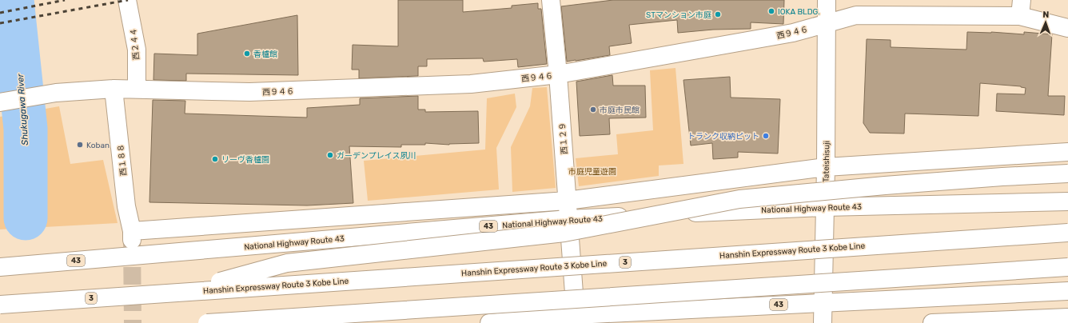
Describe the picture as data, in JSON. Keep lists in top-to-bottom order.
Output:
{
  "streets": {
    "main road": [
      "西９４６",
      "西２４４",
      "西１２９",
      "西１８８",
      "Tateishisuji",
      "National Highway Route 43",
      "43",
      "Hanshin Expressway Route 3 Kobe Line",
      "3"
    ]
  },
  "crossings": [
    ["西９４６", "西２４４"],
    ["西９４６", "西１２９"],
    ["西９４６", "西１８８"],
    ["西９４６", "Tateishisuji"],
    ["西１２９", "西１８８"],
    ["西１２９", "National Highway Route 43"],
    ["西１２９", "43"],
    ["Tateishisuji", "National Highway Route 43"],
    ["Tateishisuji", "43"]
  ],
  "water": ["Shukugawa River"],
  "parks": ["市庭児童遊園"],
  "places": [
    "IOKA BLDG.",
    "STマンション市庭",
    "香櫨館",
    "市庭市民館",
    "トランク収納ピット",
    "Koban",
    "ガーデンプレイス夙川",
    "リーヴ香櫨園"
  ],
  "north": "top"
}
